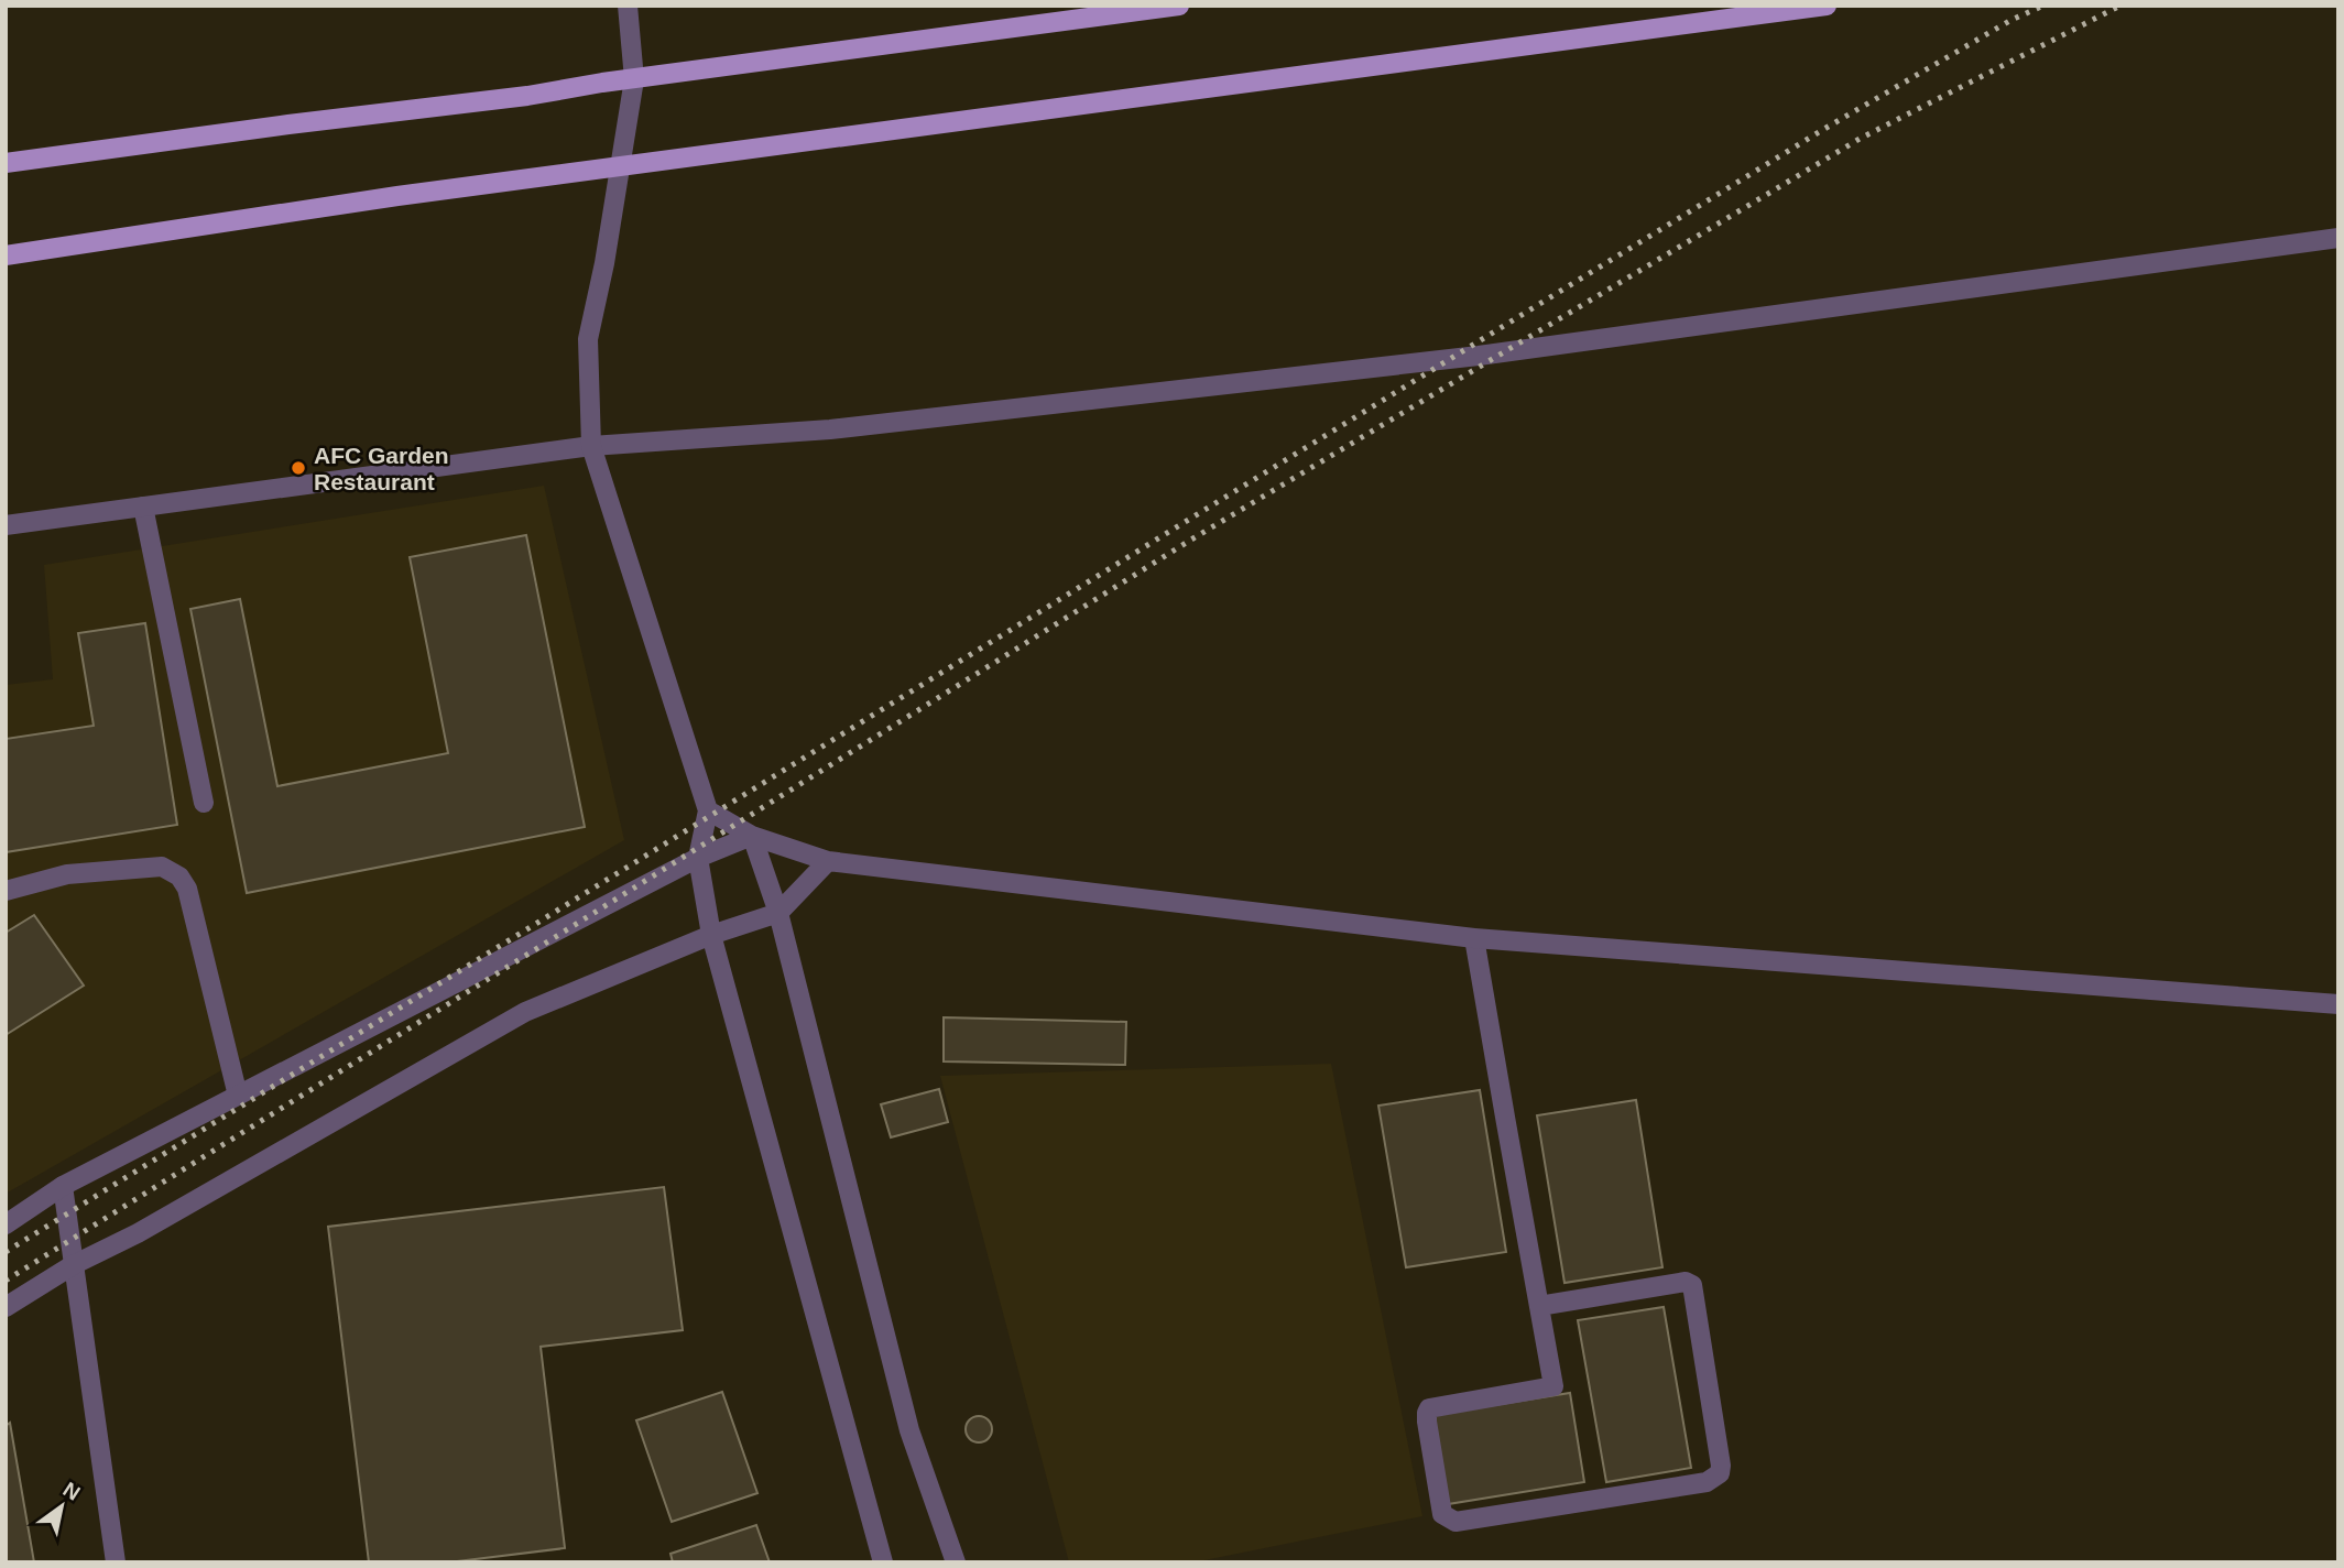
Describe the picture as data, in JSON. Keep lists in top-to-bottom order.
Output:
{
  "places": ["AFC Garden Restaurant"],
  "north": "top right"
}
